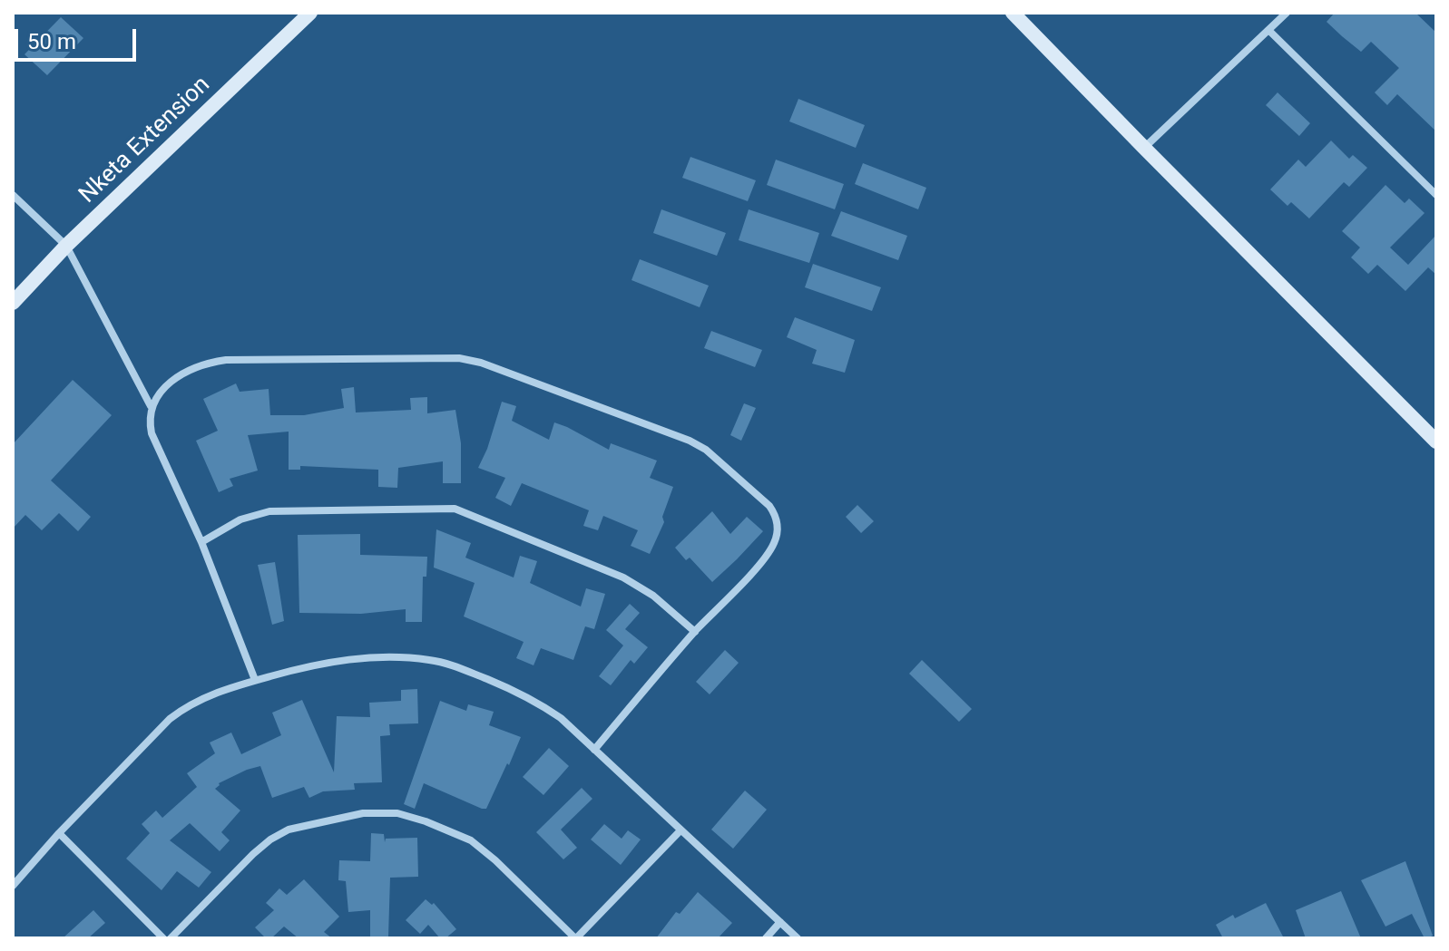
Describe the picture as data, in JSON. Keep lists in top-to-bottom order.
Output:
{
  "streets": {
    "street": ["Nketa Extension"]
  },
  "scale_bar": "50 m"
}
